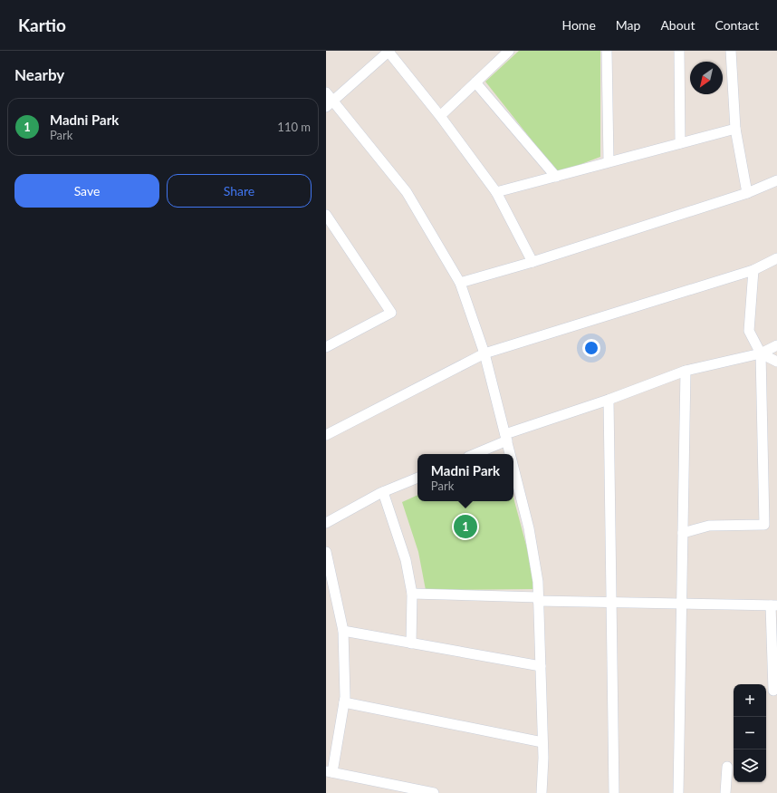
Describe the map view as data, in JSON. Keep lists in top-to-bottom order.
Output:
{
  "north": "bottom left",
  "page": {
    "header": "Kartio",
    "nav": [
      "Home",
      "Map",
      "About",
      "Contact"
    ],
    "heading": "Nearby",
    "list": [
      {
        "mark": "1",
        "name": "Madni Park",
        "note": "Park",
        "value": "110 m"
      }
    ],
    "buttons": ["Save", "Share"],
    "popup": ["Madni Park", "Park"],
    "pins": "1",
    "map_buttons": ["+", "−"]
  }
}
